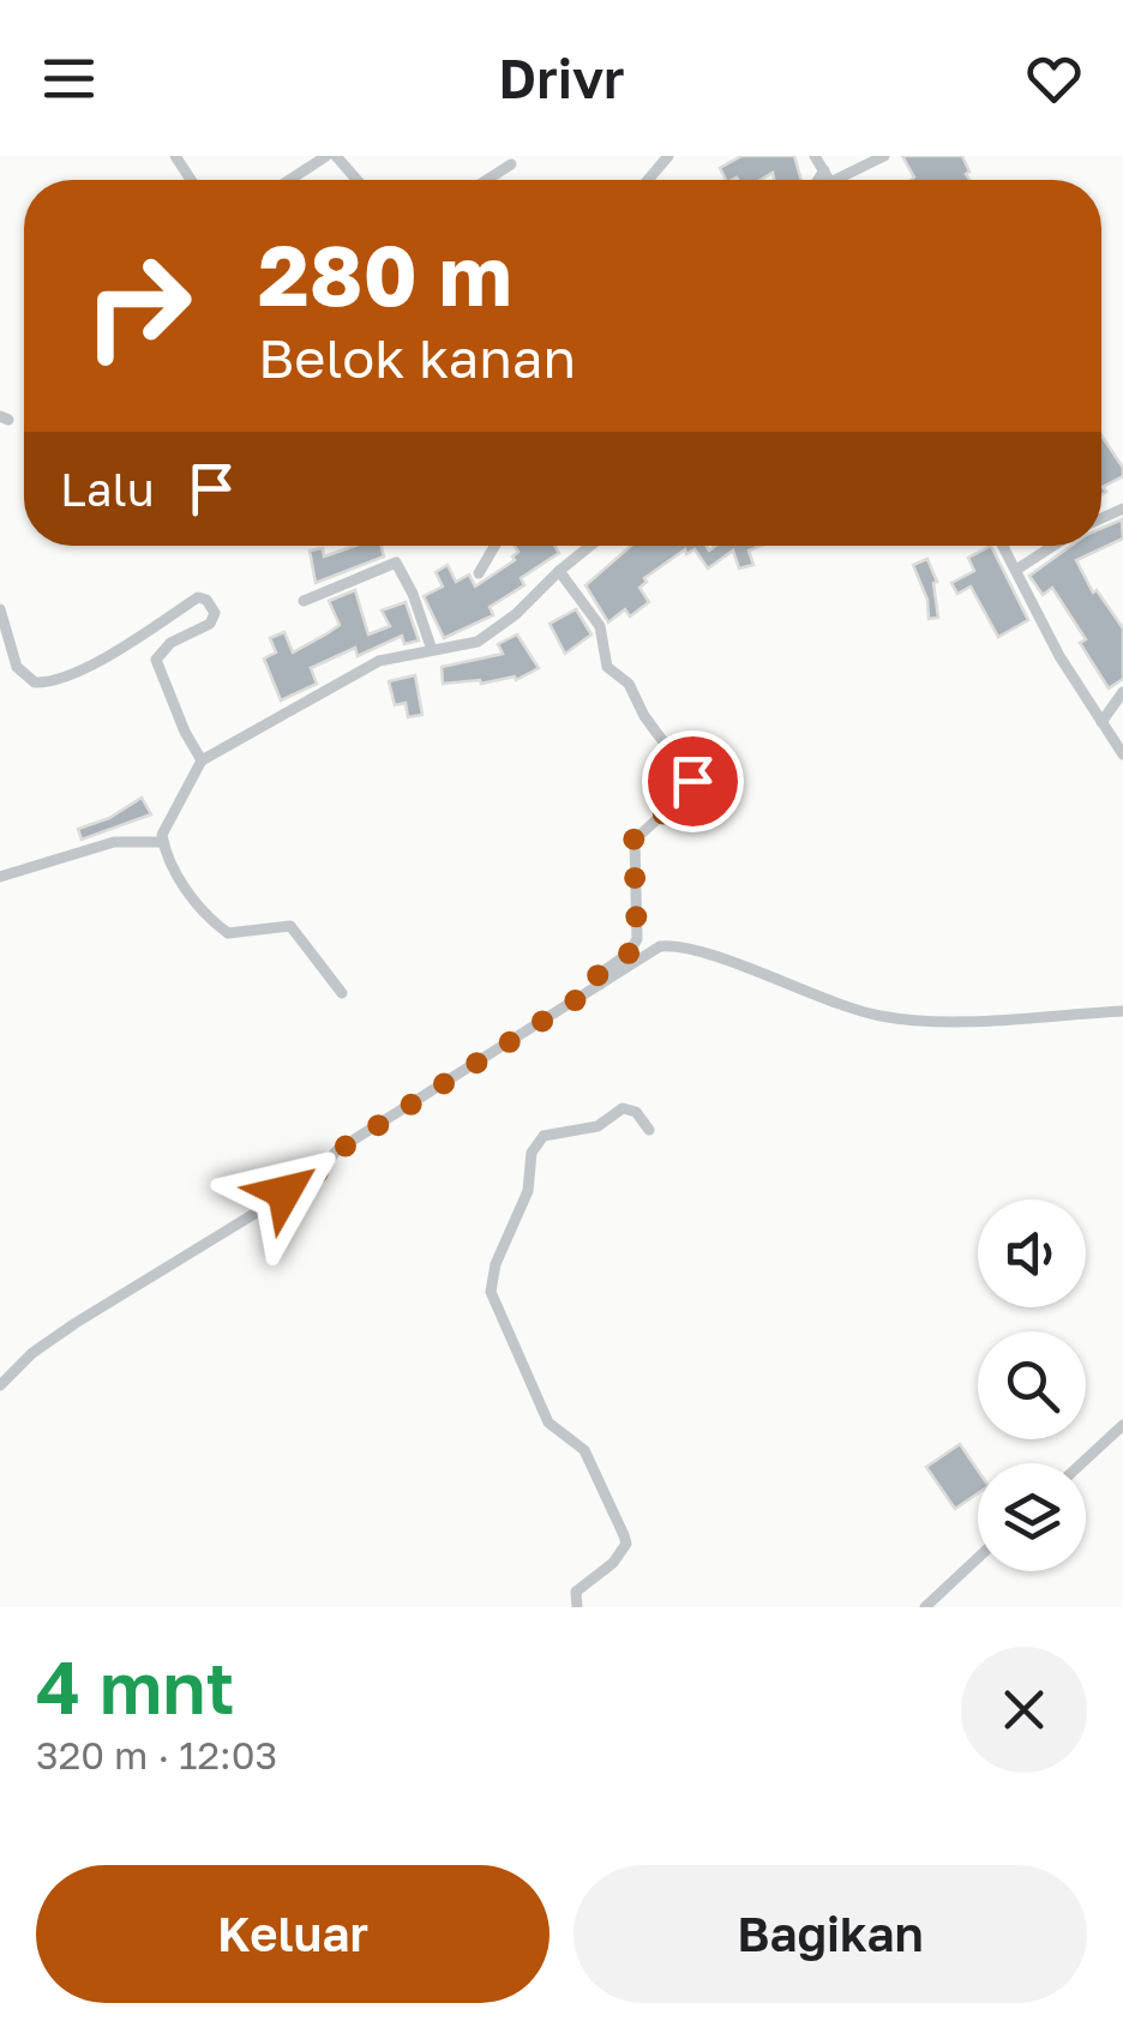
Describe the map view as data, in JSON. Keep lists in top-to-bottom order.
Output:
{
  "page": {
    "header": "Drivr",
    "turn": ["280 m", "Belok kanan"],
    "then": "Lalu",
    "heading": ["4 mnt", "320 m · 12:03"],
    "buttons": ["Keluar", "Bagikan"]
  }
}
